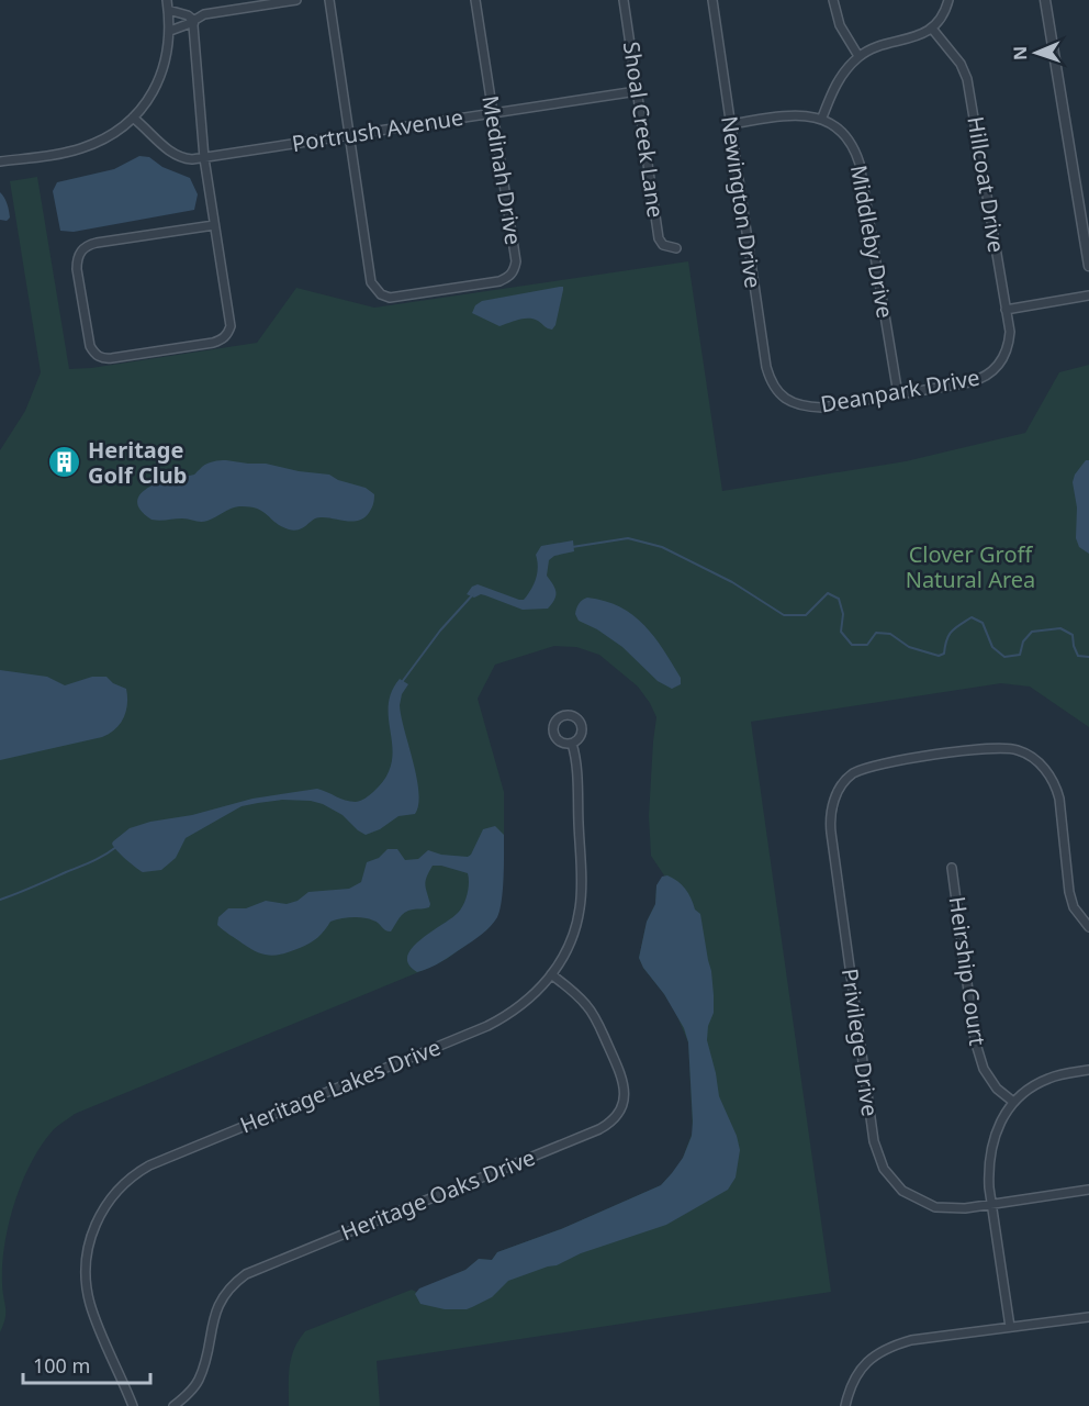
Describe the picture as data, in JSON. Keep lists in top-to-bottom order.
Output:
{
  "streets": {
    "street": [
      "Shoal Creek Lane",
      "Portrush Avenue",
      "Medinah Drive",
      "Hillcoat Drive",
      "Newington Drive",
      "Middleby Drive",
      "Deanpark Drive",
      "Heirship Court",
      "Privilege Drive",
      "Heritage Lakes Drive",
      "Heritage Oaks Drive"
    ]
  },
  "crossings": [
    ["Shoal Creek Lane", "Portrush Avenue"],
    ["Portrush Avenue", "Medinah Drive"],
    ["Hillcoat Drive", "Deanpark Drive"],
    ["Newington Drive", "Deanpark Drive"],
    ["Middleby Drive", "Deanpark Drive"],
    ["Heritage Lakes Drive", "Heritage Oaks Drive"]
  ],
  "parks": ["Clover Groff Natural Area"],
  "places": {
    "building": ["Heritage Golf Club"]
  },
  "scale_bar": "100 m",
  "north": "left"
}
